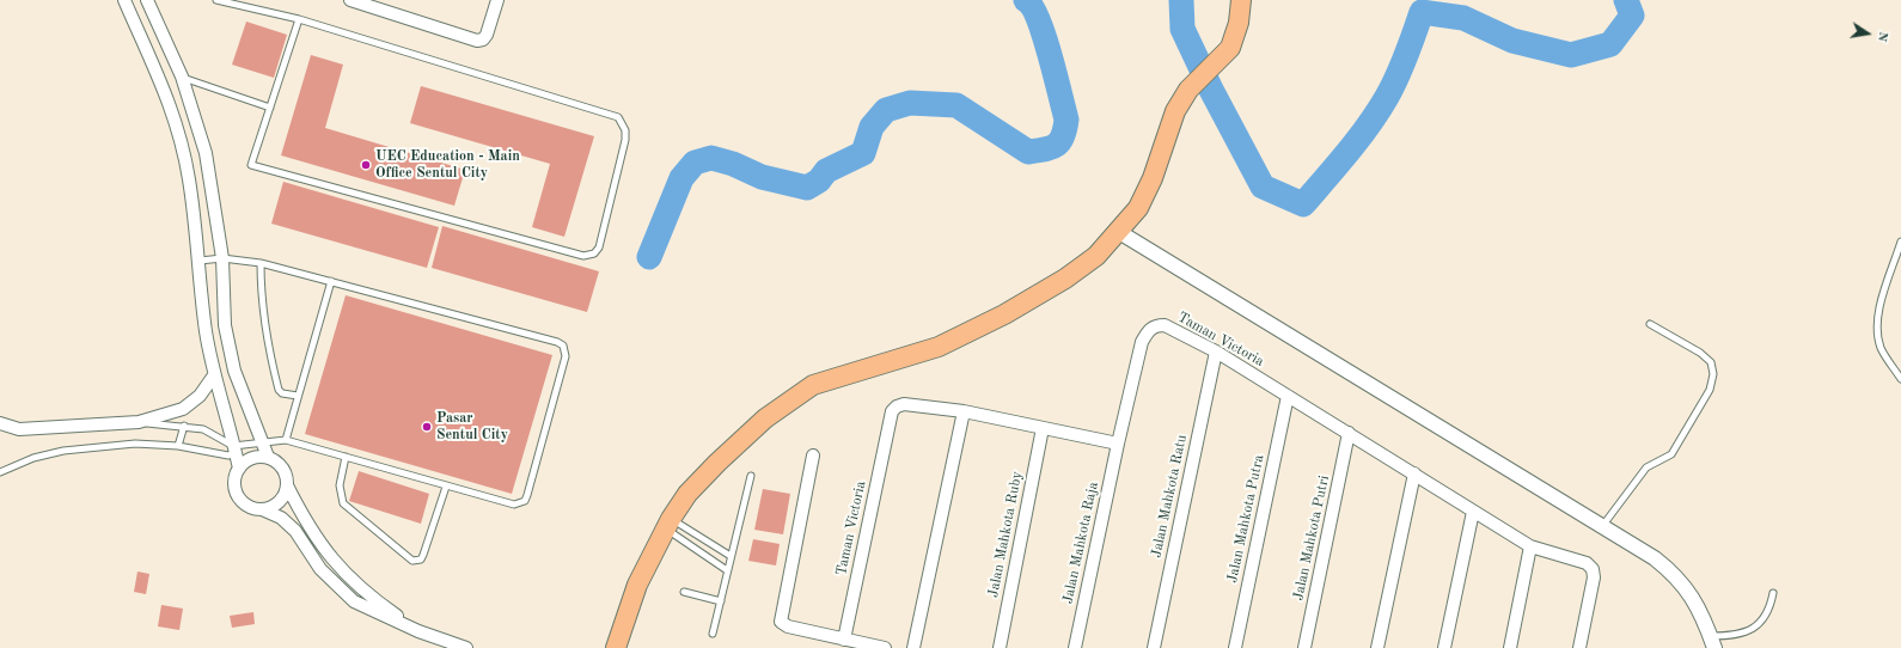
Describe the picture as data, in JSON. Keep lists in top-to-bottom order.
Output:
{
  "streets": {
    "street": [
      "Taman Victoria",
      "Jalan Mahkota Ratu",
      "Jalan Mahkota Putra",
      "Jalan Mahkota Ruby",
      "Jalan Mahkota Putri",
      "Jalan Mahkota Raja"
    ]
  },
  "crossings": [
    ["Taman Victoria", "Jalan Mahkota Ratu"],
    ["Taman Victoria", "Jalan Mahkota Putra"],
    ["Taman Victoria", "Jalan Mahkota Ruby"],
    ["Taman Victoria", "Jalan Mahkota Putri"],
    ["Taman Victoria", "Jalan Mahkota Raja"]
  ],
  "places": ["UEC Education - Main Office Sentul City", "Pasar Sentul City"],
  "north": "right"
}
